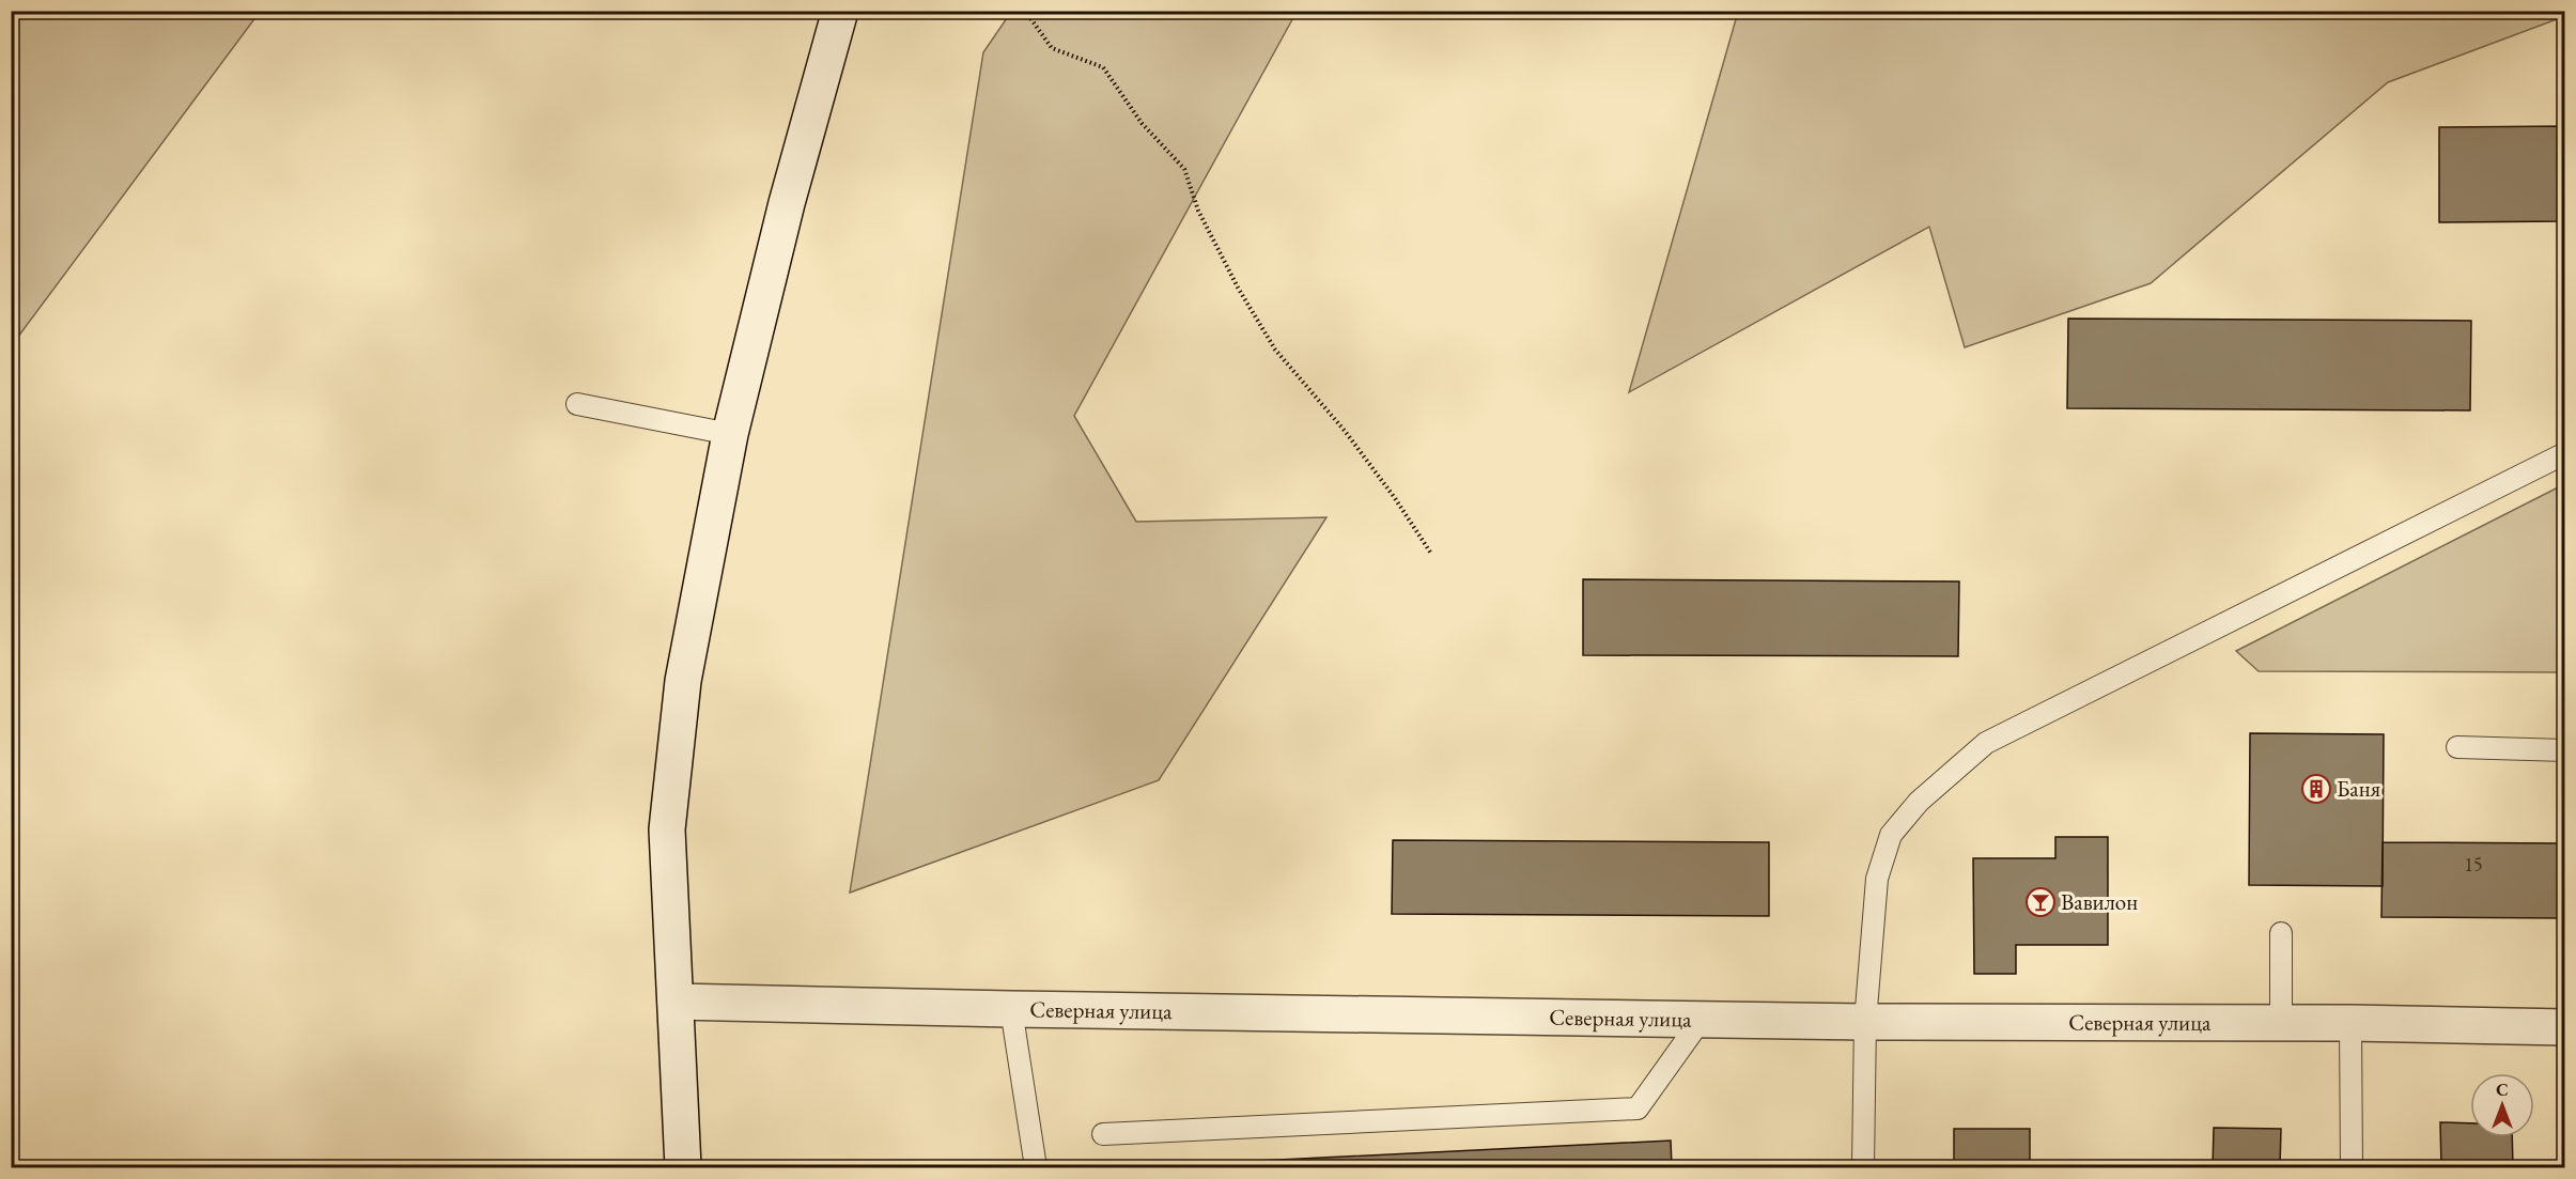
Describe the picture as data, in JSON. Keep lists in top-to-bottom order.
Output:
{
  "streets": {
    "street": ["Северная улица"]
  },
  "places": {
    "building": ["Баня"],
    "bar": ["Вавилон"]
  },
  "house_numbers": ["15"],
  "north": "top"
}
